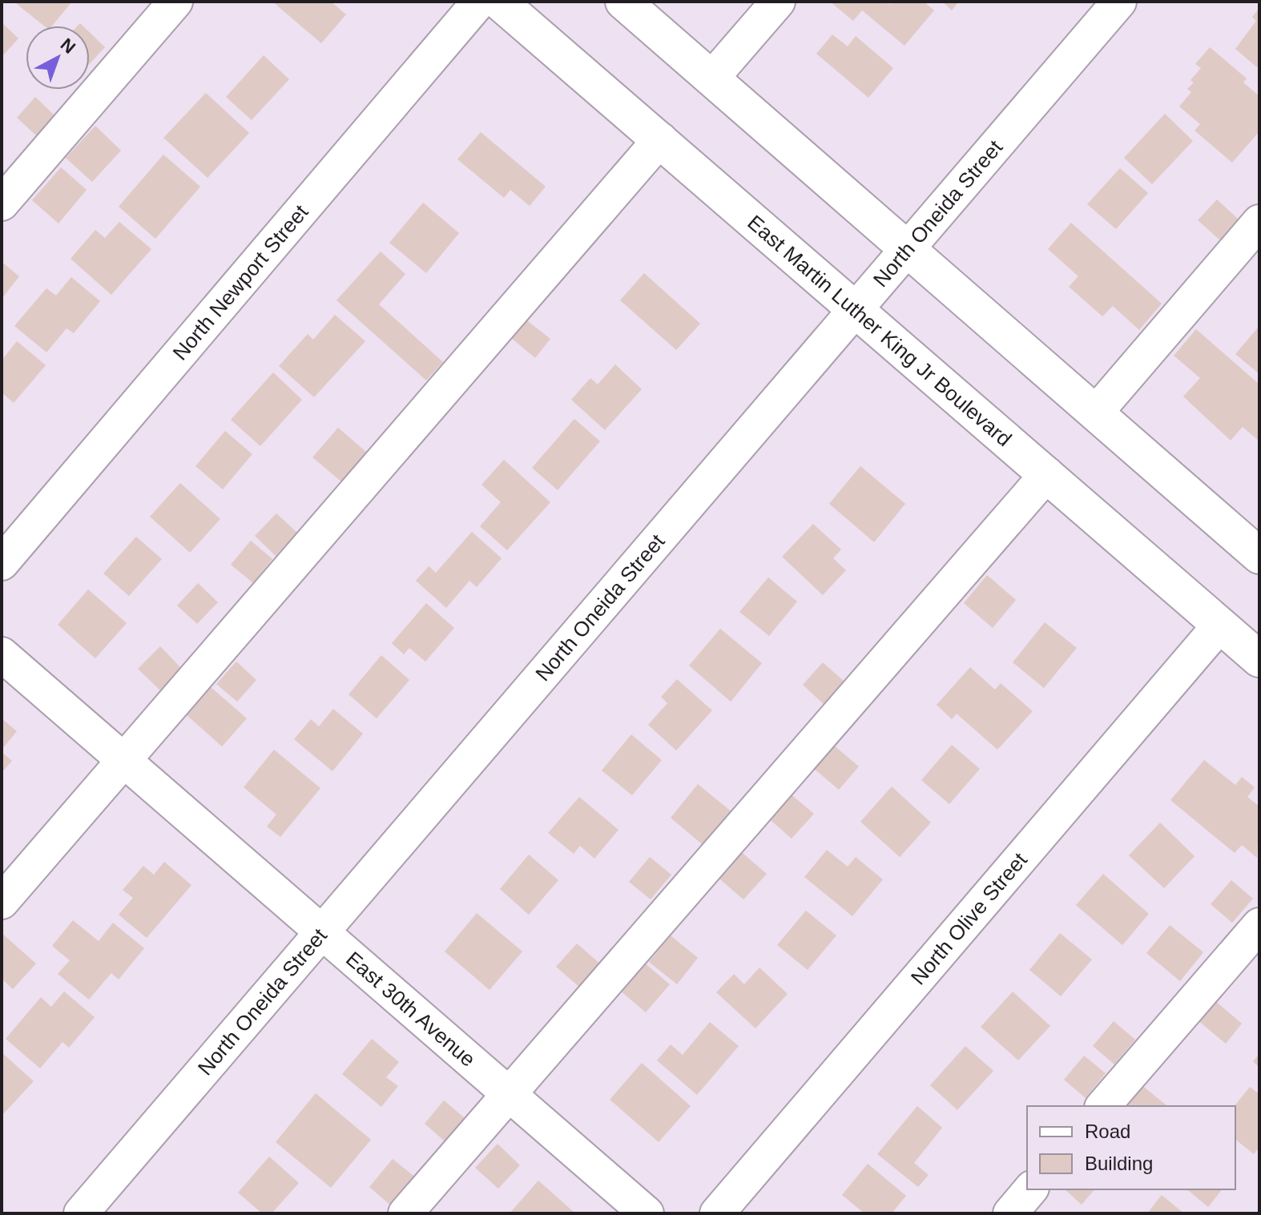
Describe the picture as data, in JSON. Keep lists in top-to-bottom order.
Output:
{
  "streets": {
    "main road": ["East Martin Luther King Jr Boulevard"],
    "street": [
      "North Oneida Street",
      "North Newport Street",
      "North Olive Street",
      "East 30th Avenue"
    ]
  },
  "crossings": [
    ["North Oneida Street", "East Martin Luther King Jr Boulevard"],
    ["North Oneida Street", "East 30th Avenue"],
    ["East Martin Luther King Jr Boulevard", "North Olive Street"]
  ],
  "legend": ["Road", "Building"],
  "north": "top right"
}
